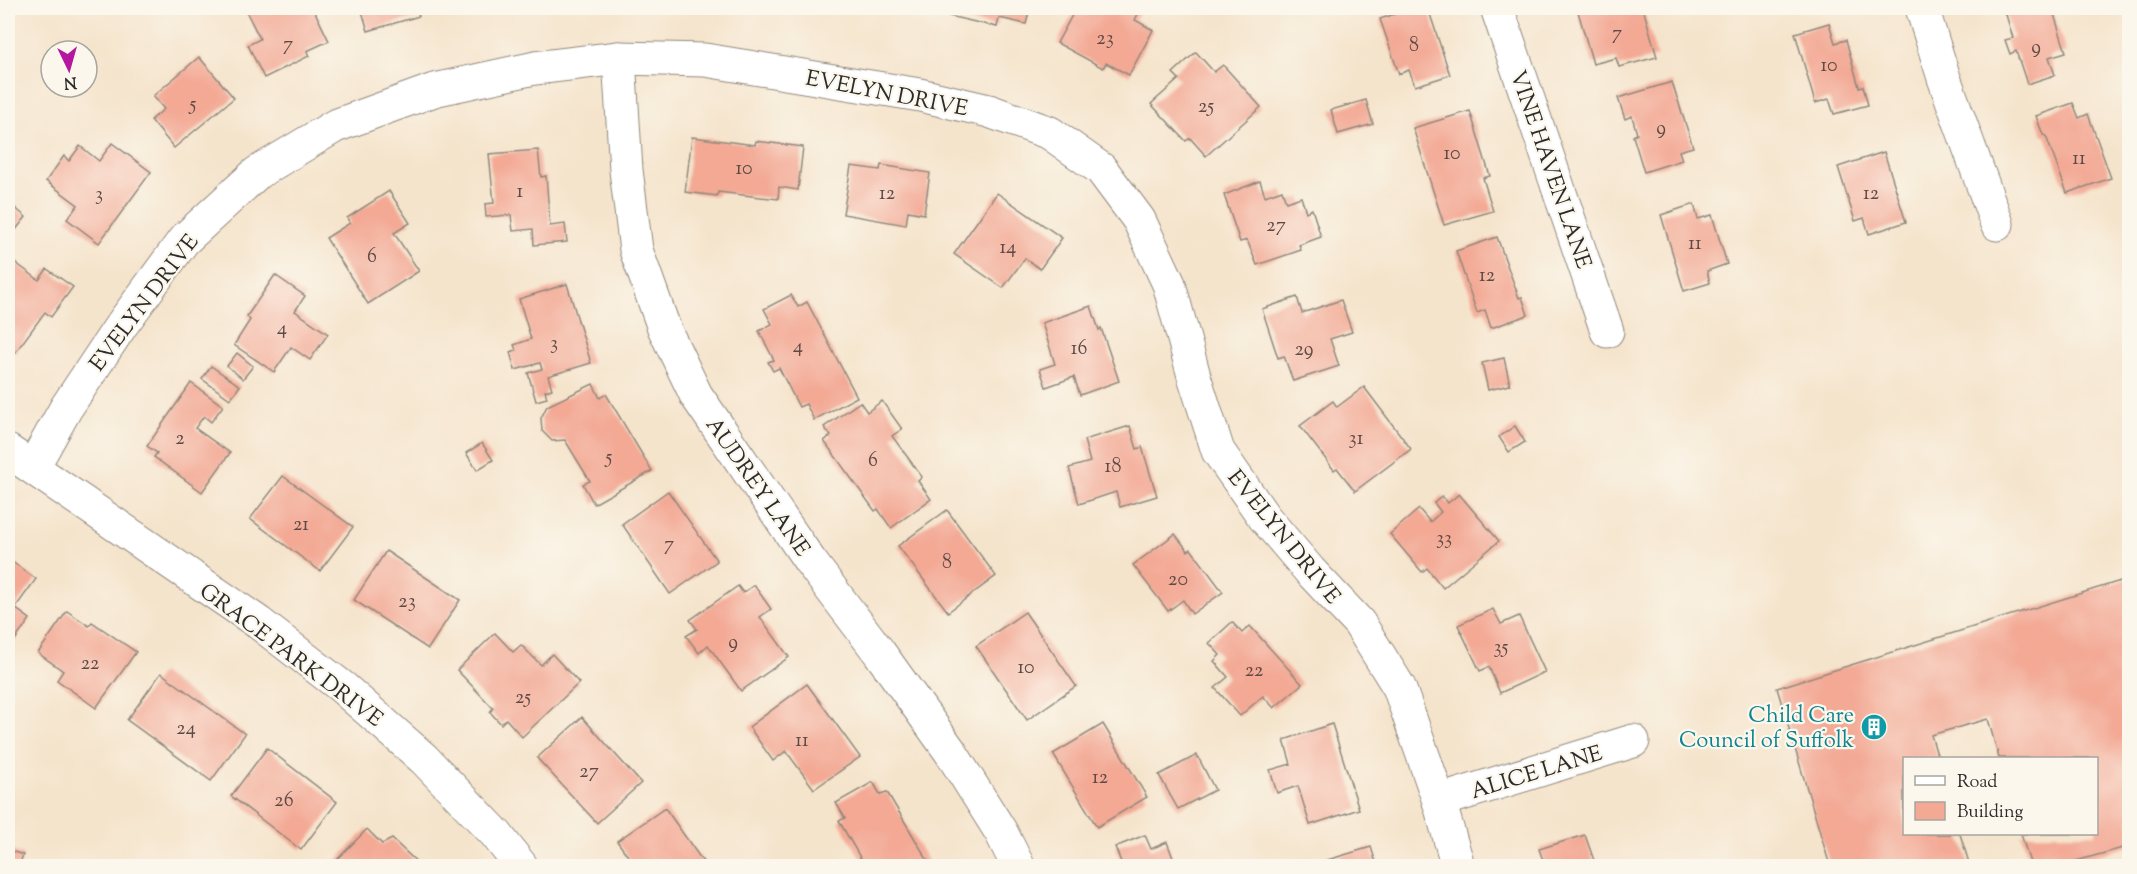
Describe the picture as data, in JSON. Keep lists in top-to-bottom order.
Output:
{
  "streets": {
    "street": [
      "EVELYN DRIVE",
      "VINE HAVEN LANE",
      "AUDREY LANE",
      "GRACE PARK DRIVE",
      "ALICE LANE"
    ]
  },
  "crossings": [
    ["EVELYN DRIVE", "AUDREY LANE"],
    ["EVELYN DRIVE", "GRACE PARK DRIVE"],
    ["EVELYN DRIVE", "ALICE LANE"]
  ],
  "places": {
    "building": ["Child Care Council of Suffolk"]
  },
  "house_numbers": [
    "7",
    "23",
    "7",
    "8",
    "9",
    "10",
    "5",
    "25",
    "9",
    "10",
    "11",
    "10",
    "1",
    "12",
    "12",
    "3",
    "27",
    "11",
    "14",
    "6",
    "12",
    "4",
    "3",
    "4",
    "16",
    "29",
    "2",
    "31",
    "5",
    "6",
    "18",
    "21",
    "33",
    "7",
    "8",
    "20",
    "23",
    "9",
    "35",
    "22",
    "10",
    "22",
    "25",
    "24",
    "11",
    "27",
    "12",
    "26"
  ],
  "legend": ["Road", "Building"],
  "north": "bottom"
}
